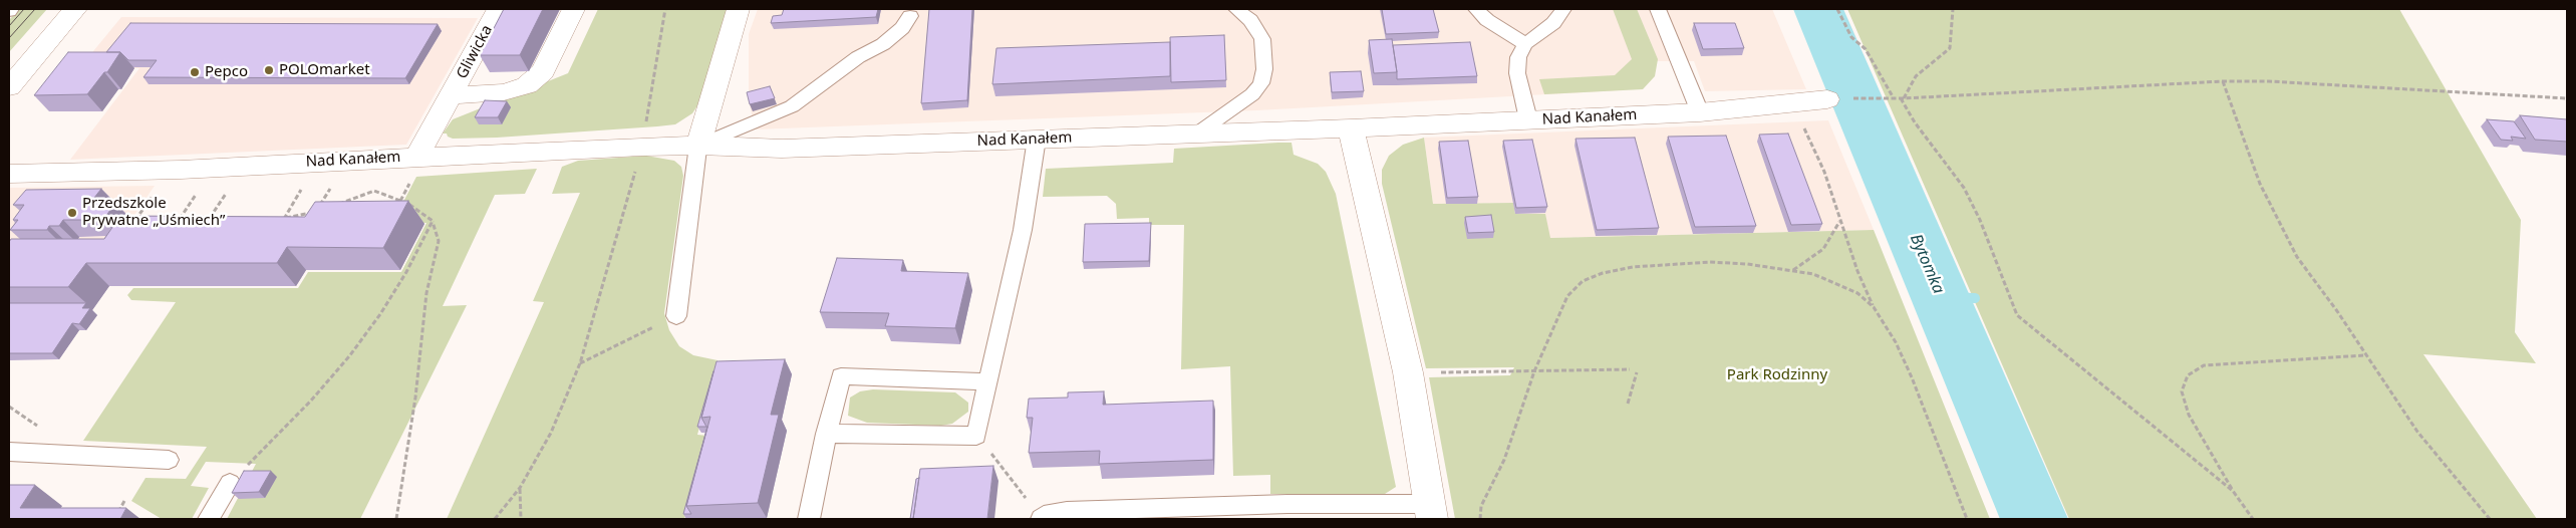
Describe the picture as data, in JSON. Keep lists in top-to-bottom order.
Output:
{
  "streets": {
    "street": ["Gliwicka", "Nad Kanałem"]
  },
  "crossings": [
    ["Gliwicka", "Nad Kanałem"]
  ],
  "water": ["Bytomka"],
  "parks": ["Park Rodzinny"],
  "places": ["POLOmarket", "Pepco", "Przedszkole Prywatne „Uśmiech”"]
}
